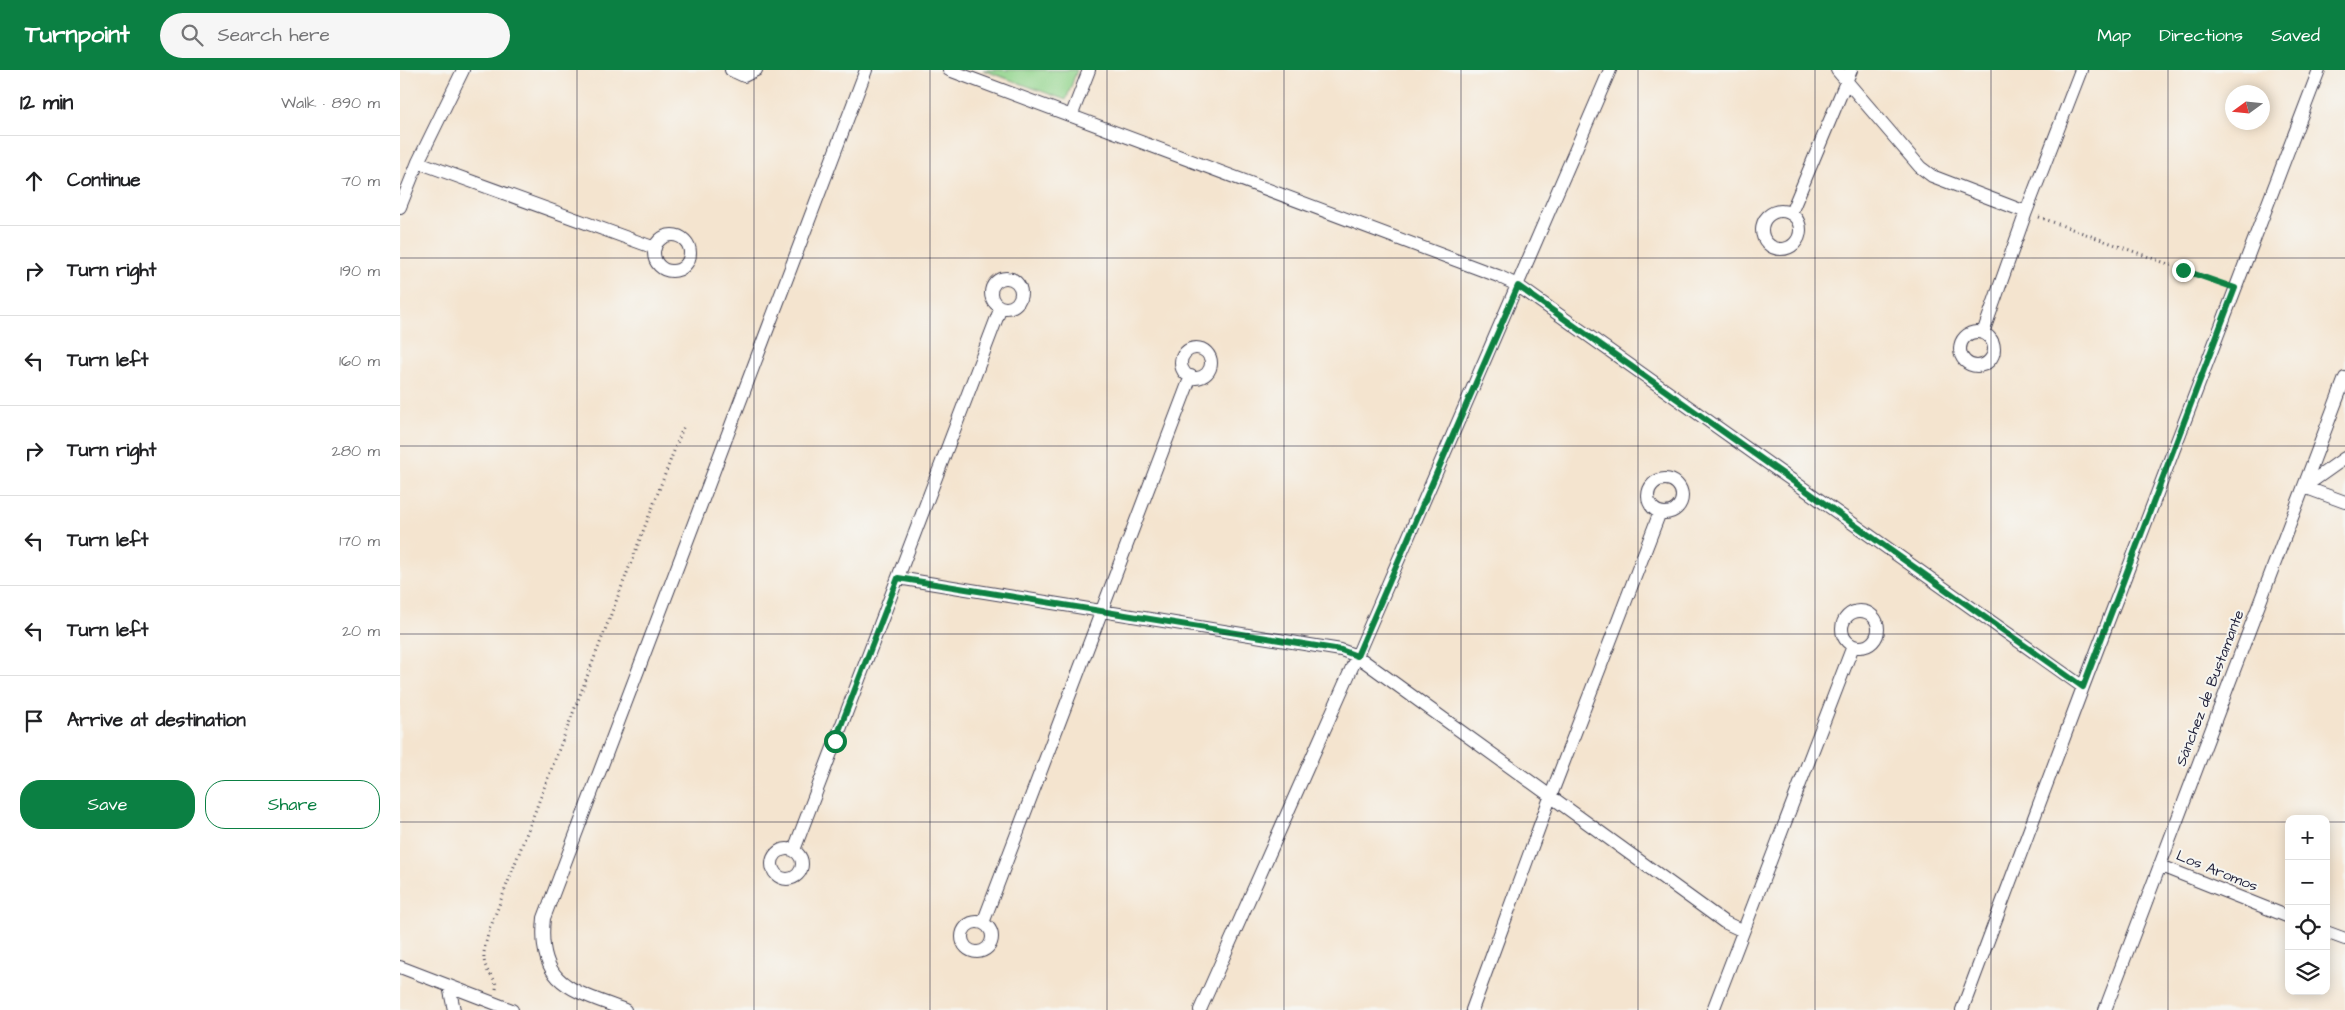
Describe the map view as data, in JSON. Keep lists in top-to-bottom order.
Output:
{
  "streets": {
    "street": ["Sánchez de Bustamante", "Los Aromos"]
  },
  "crossings": [
    ["Sánchez de Bustamante", "Los Aromos"]
  ],
  "north": "left",
  "page": {
    "header": "Turnpoint",
    "search": "Search here",
    "nav": ["Map", "Directions", "Saved"],
    "heading": ["12 min", "Walk · 890 m"],
    "list": [
      ["Continue", "70 m"],
      ["Turn right", "190 m"],
      ["Turn left", "160 m"],
      ["Turn right", "280 m"],
      ["Turn left", "170 m"],
      ["Turn left", "20 m"],
      "Arrive at destination"
    ],
    "buttons": ["Save", "Share"],
    "map_buttons": ["+", "−"]
  }
}
